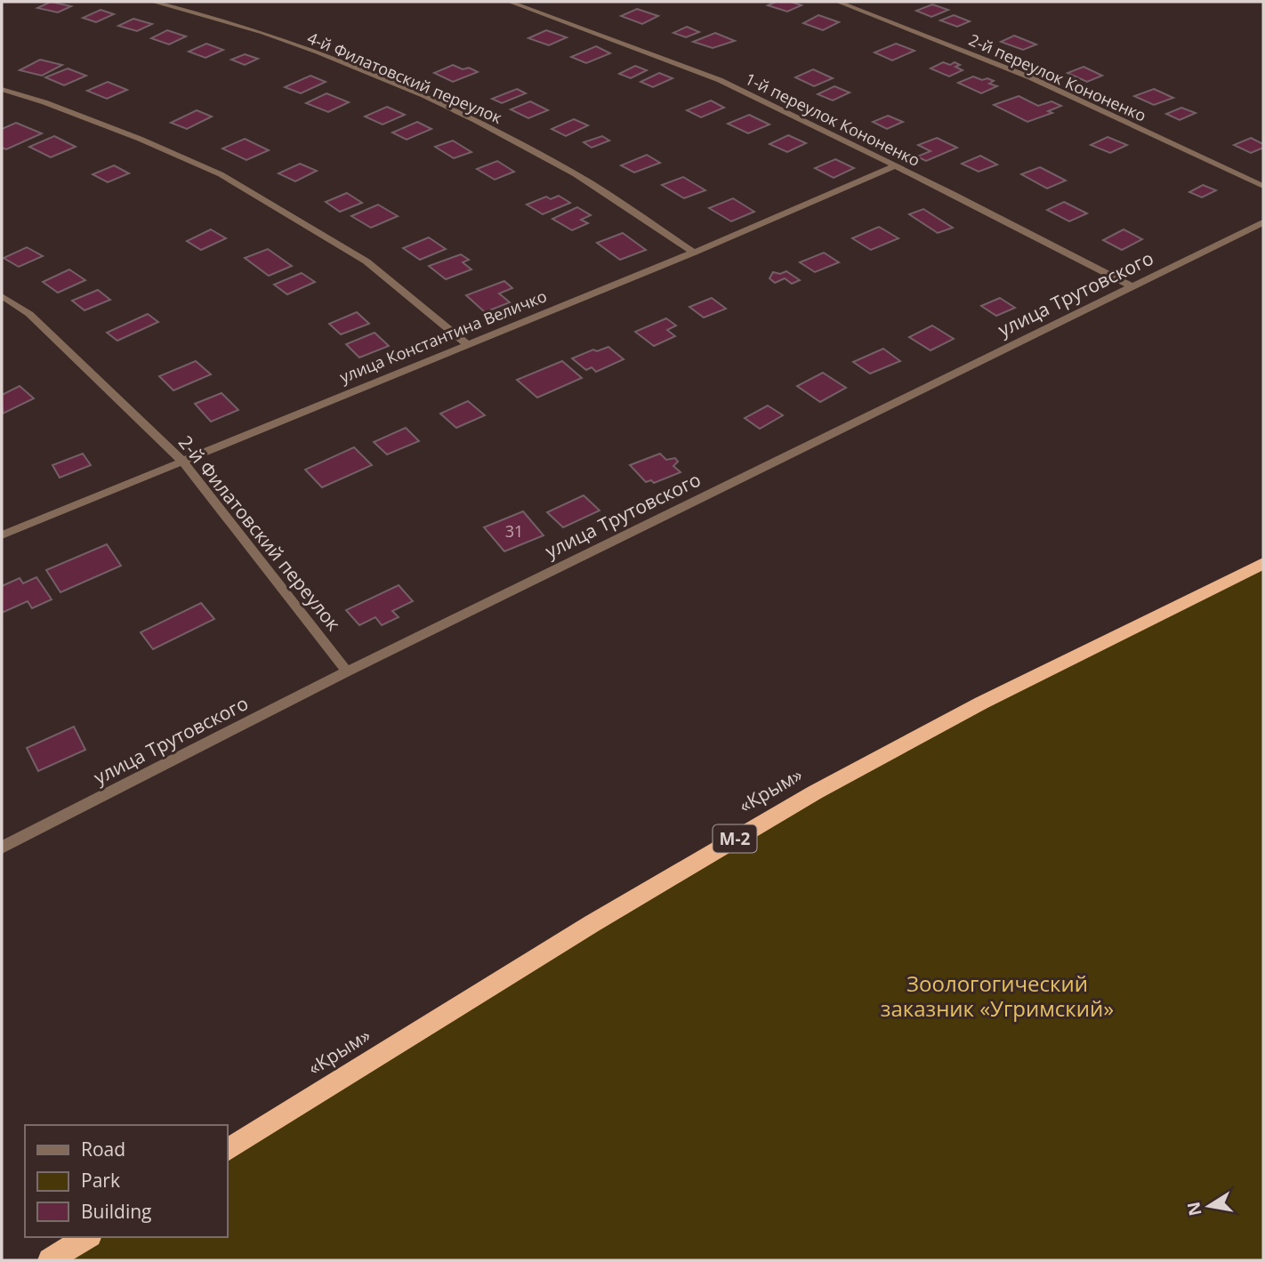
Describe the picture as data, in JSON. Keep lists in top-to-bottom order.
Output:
{
  "streets": {
    "highway": ["«Крым»", "М-2"],
    "street": [
      "4-й Филатовский переулок",
      "2-й переулок Кононенко",
      "1-й переулок Кононенко",
      "улица Трутовского",
      "улица Константина Величко",
      "2-й Филатовский переулок"
    ]
  },
  "crossings": [
    ["4-й Филатовский переулок", "улица Константина Величко"],
    ["1-й переулок Кононенко", "улица Трутовского"],
    ["1-й переулок Кононенко", "улица Константина Величко"],
    ["улица Трутовского", "2-й Филатовский переулок"],
    ["улица Константина Величко", "2-й Филатовский переулок"]
  ],
  "parks": ["Зоологогический заказник «Угримский»"],
  "house_numbers": ["31"],
  "legend": ["Road", "Park", "Building"],
  "north": "left"
}
